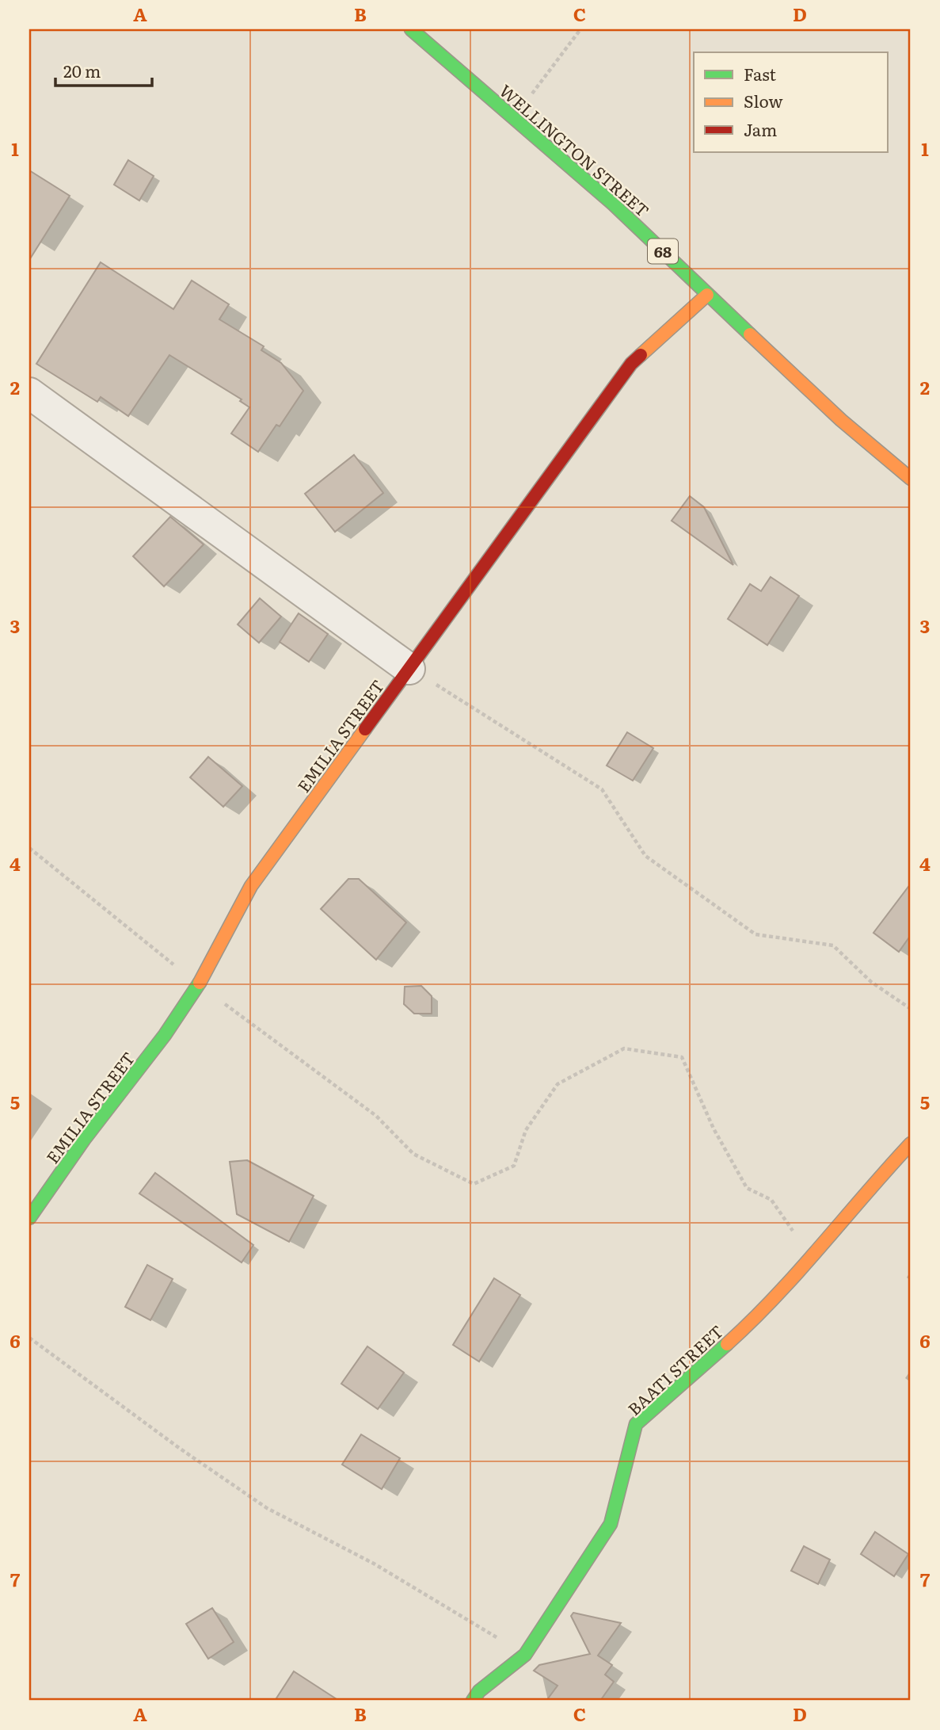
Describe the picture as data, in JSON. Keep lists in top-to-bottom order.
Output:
{
  "streets": {
    "street": [
      "WELLINGTON STREET",
      "68",
      "EMILIA STREET",
      "BAATI STREET"
    ]
  },
  "crossings": [
    ["WELLINGTON STREET", "EMILIA STREET"]
  ],
  "legend": ["Fast", "Slow", "Jam"],
  "scale_bar": "20 m",
  "grid": {
    "columns": [
      "A",
      "B",
      "C",
      "D"
    ],
    "rows": [
      "1",
      "2",
      "3",
      "4",
      "5",
      "6",
      "7"
    ]
  }
}
